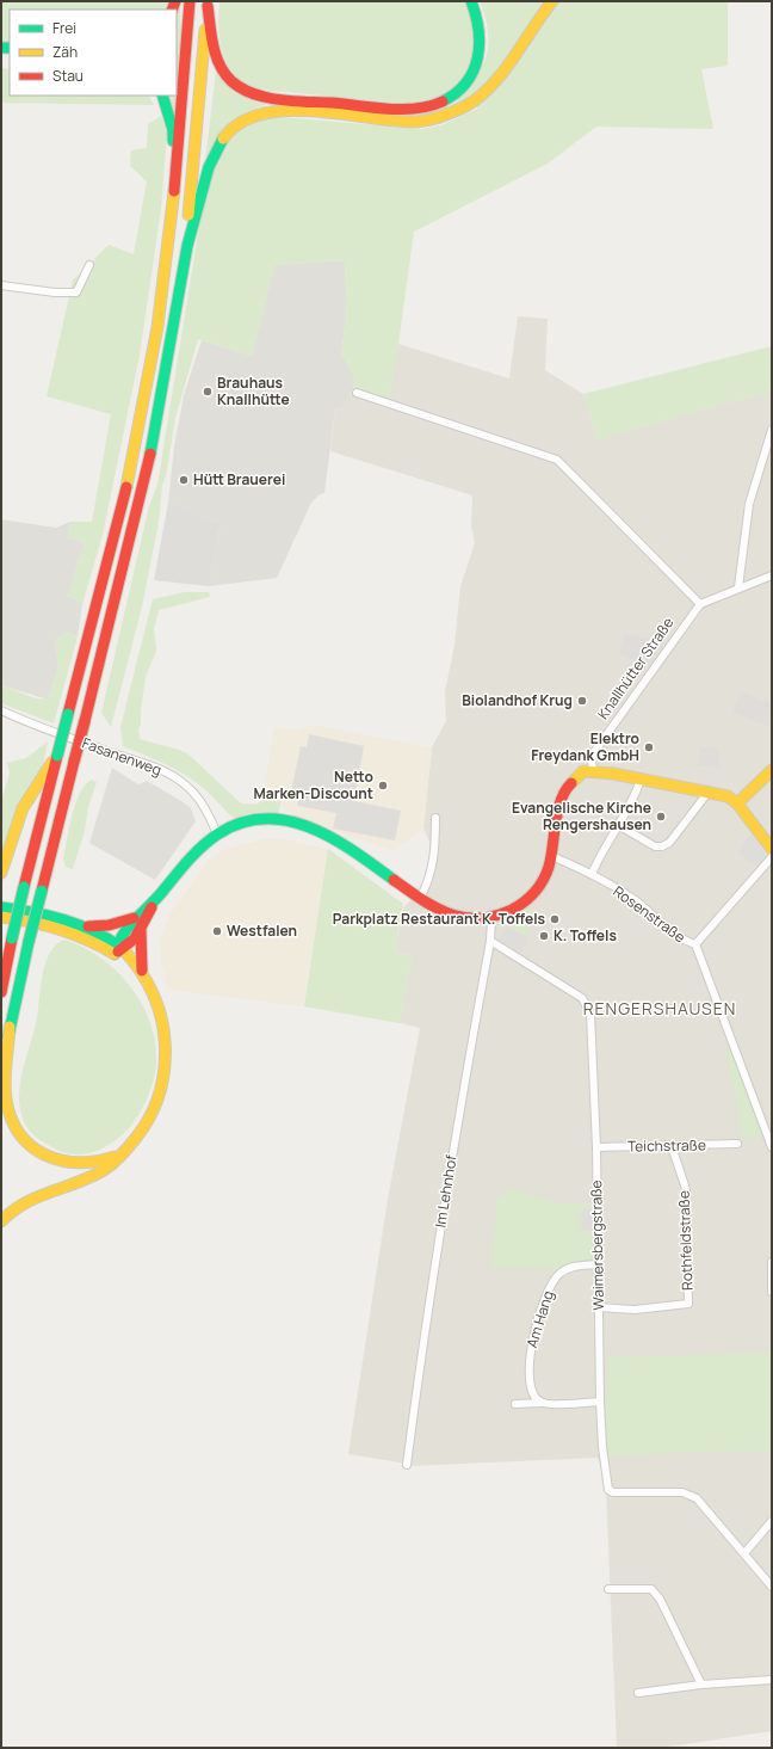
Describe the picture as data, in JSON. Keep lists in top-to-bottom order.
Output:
{
  "streets": {
    "street": [
      "Knallhütter Straße",
      "Fasanenweg",
      "Rosenstraße",
      "Teichstraße",
      "Im Lehnhof",
      "Rothfeldstraße",
      "Waimersbergstraße",
      "Am Hang"
    ]
  },
  "crossings": [
    ["Teichstraße", "Rothfeldstraße"],
    ["Teichstraße", "Waimersbergstraße"],
    ["Im Lehnhof", "Waimersbergstraße"],
    ["Rothfeldstraße", "Waimersbergstraße"],
    ["Waimersbergstraße", "Am Hang"]
  ],
  "districts": ["RENGERSHAUSEN"],
  "places": [
    "Brauhaus Knallhütte",
    "Hütt Brauerei",
    "Biolandhof Krug",
    "Elektro Freydank GmbH",
    "Netto Marken-Discount",
    "Evangelische Kirche Rengershausen",
    "Parkplatz Restaurant K. Toffels",
    "Westfalen",
    "K. Toffels"
  ],
  "legend": ["Frei", "Zäh", "Stau"]
}
